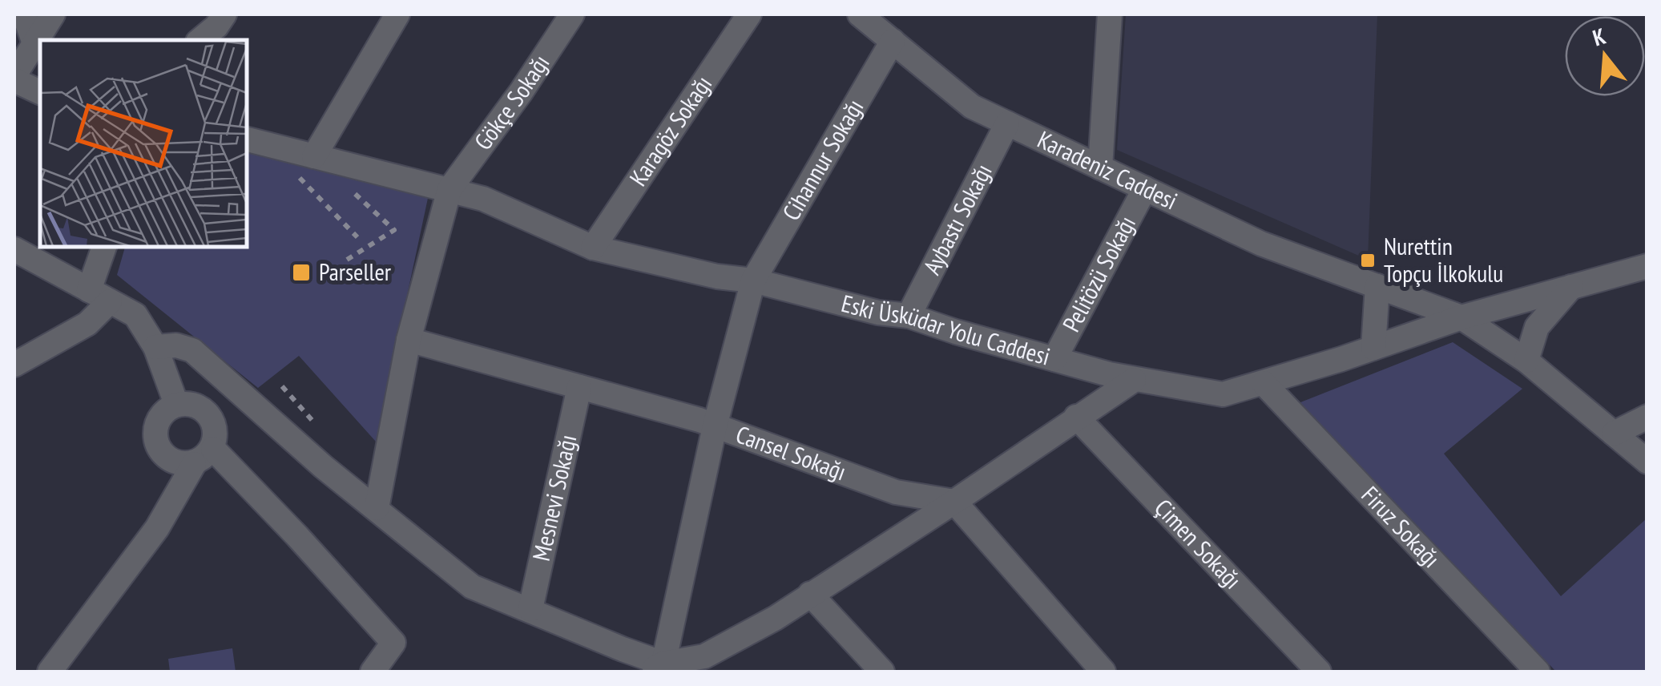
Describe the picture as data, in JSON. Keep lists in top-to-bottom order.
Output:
{
  "streets": {
    "street": [
      "Gökçe Sokağı",
      "Karagöz Sokağı",
      "Cihannur Sokağı",
      "Karadeniz Caddesi",
      "Aybastı Sokağı",
      "Pelitözü Sokağı",
      "Eski Üsküdar Yolu Caddesi",
      "Cansel Sokağı",
      "Mesnevi Sokağı",
      "Firuz Sokağı",
      "Çimen Sokağı"
    ]
  },
  "crossings": [
    ["Gökçe Sokağı", "Eski Üsküdar Yolu Caddesi"],
    ["Karagöz Sokağı", "Eski Üsküdar Yolu Caddesi"],
    ["Cihannur Sokağı", "Karadeniz Caddesi"],
    ["Cihannur Sokağı", "Eski Üsküdar Yolu Caddesi"],
    ["Cihannur Sokağı", "Cansel Sokağı"],
    ["Karadeniz Caddesi", "Aybastı Sokağı"],
    ["Karadeniz Caddesi", "Pelitözü Sokağı"],
    ["Karadeniz Caddesi", "Eski Üsküdar Yolu Caddesi"],
    ["Aybastı Sokağı", "Eski Üsküdar Yolu Caddesi"],
    ["Pelitözü Sokağı", "Eski Üsküdar Yolu Caddesi"],
    ["Eski Üsküdar Yolu Caddesi", "Firuz Sokağı"],
    ["Cansel Sokağı", "Mesnevi Sokağı"]
  ],
  "places": {
    "transit": ["Nurettin Topçu İlkokulu", "Parseller"]
  },
  "north": "top"
}
